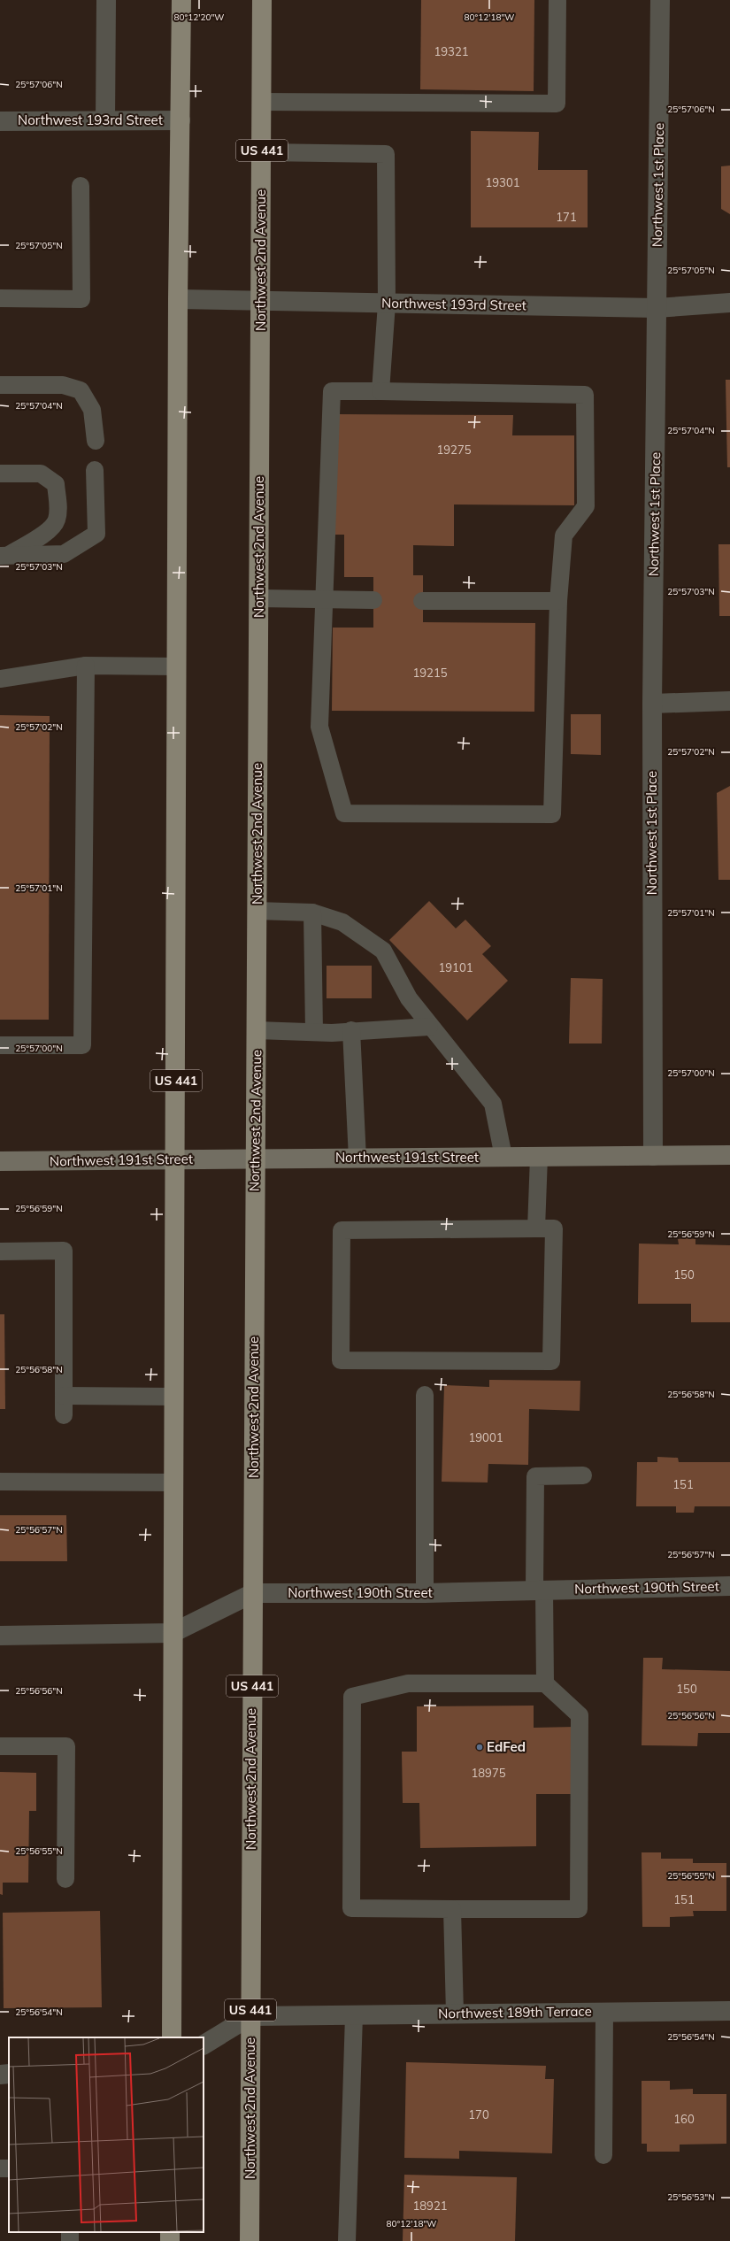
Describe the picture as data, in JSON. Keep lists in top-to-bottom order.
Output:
{
  "streets": {
    "main road": ["US 441", "Northwest 2nd Avenue"],
    "street": [
      "Northwest 193rd Street",
      "Northwest 1st Place",
      "Northwest 191st Street",
      "Northwest 190th Street",
      "Northwest 189th Terrace"
    ]
  },
  "crossings": [
    ["Northwest 193rd Street", "US 441"],
    ["Northwest 193rd Street", "Northwest 1st Place"],
    ["Northwest 193rd Street", "Northwest 2nd Avenue"],
    ["US 441", "Northwest 191st Street"],
    ["US 441", "Northwest 190th Street"],
    ["Northwest 1st Place", "Northwest 191st Street"],
    ["Northwest 2nd Avenue", "Northwest 191st Street"],
    ["Northwest 2nd Avenue", "Northwest 190th Street"],
    ["Northwest 2nd Avenue", "Northwest 189th Terrace"]
  ],
  "places": ["EdFed"],
  "house_numbers": [
    "19321",
    "19301",
    "171",
    "19275",
    "19215",
    "19101",
    "150",
    "19001",
    "151",
    "150",
    "18975",
    "151",
    "170",
    "160",
    "18921"
  ],
  "coordinates": [
    "80°12'20\"W",
    "80°12'18\"W",
    "25°57'06\"N",
    "25°57'05\"N",
    "25°57'04\"N",
    "25°57'03\"N",
    "25°57'02\"N",
    "25°57'01\"N",
    "25°57'00\"N",
    "25°56'59\"N",
    "25°56'58\"N",
    "25°56'57\"N",
    "25°56'56\"N",
    "25°56'55\"N",
    "25°56'54\"N",
    "25°56'53\"N"
  ]
}
